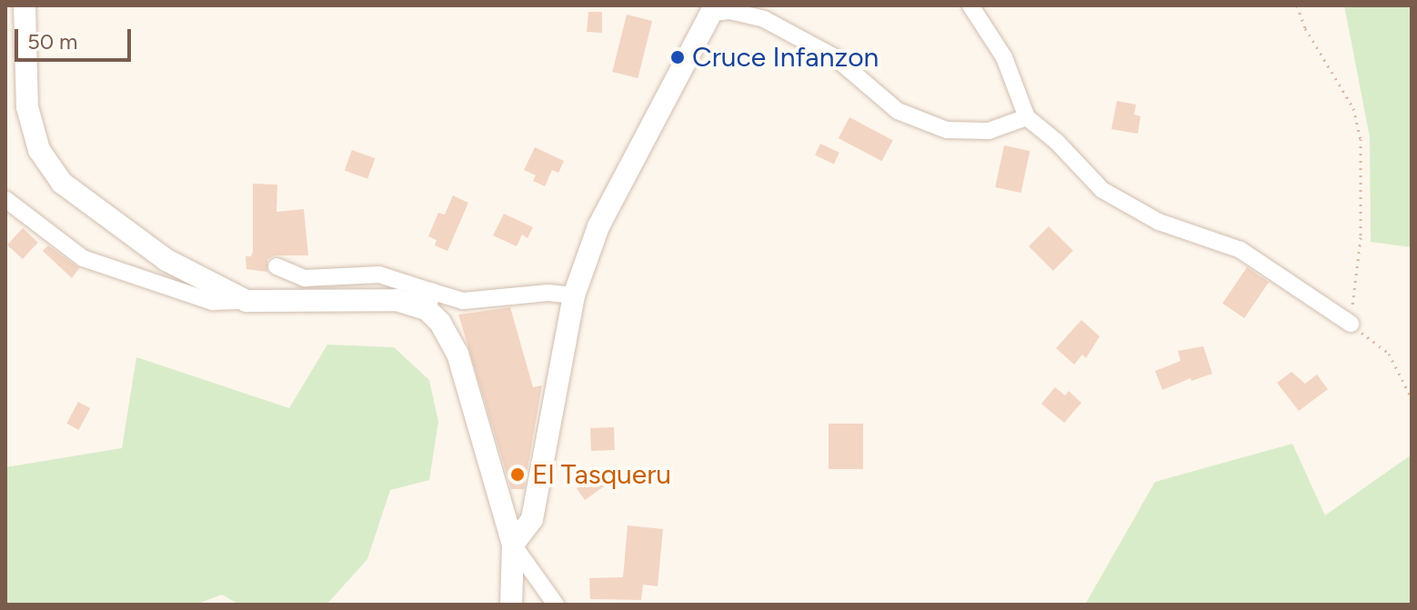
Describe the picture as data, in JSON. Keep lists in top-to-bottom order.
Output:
{
  "places": ["Cruce Infanzon", "El Tasqueru"],
  "scale_bar": "50 m"
}
